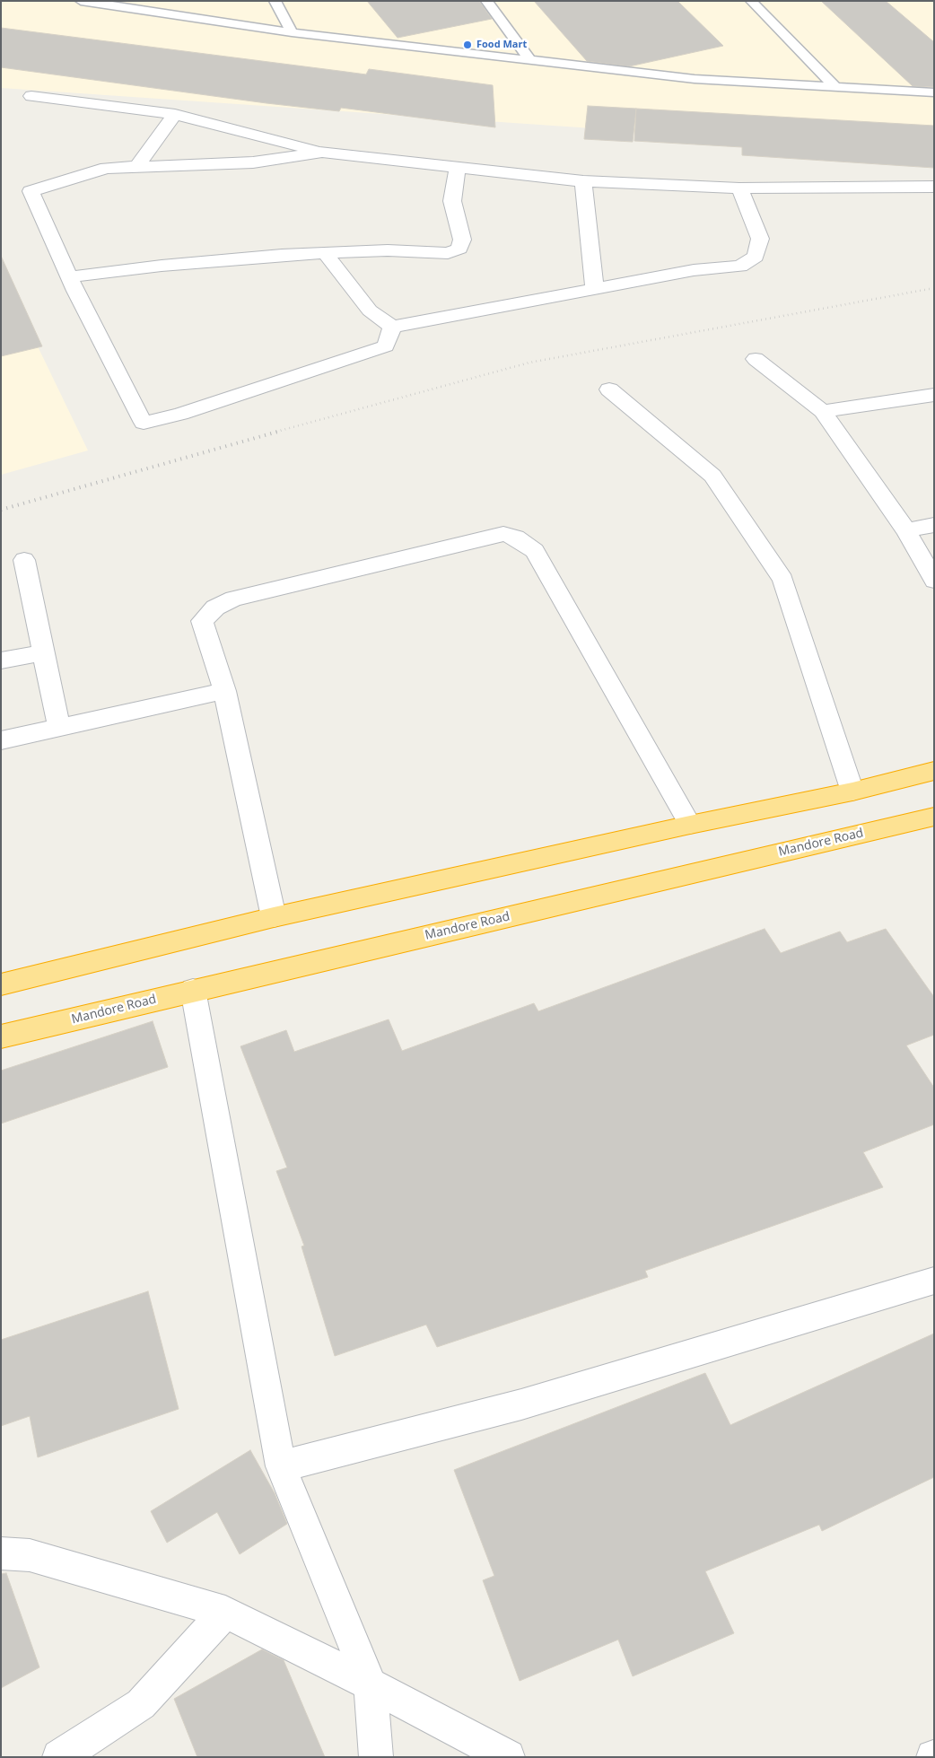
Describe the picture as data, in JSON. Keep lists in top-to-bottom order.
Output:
{
  "streets": {
    "highway": ["Mandore Road"]
  },
  "places": ["Food Mart"]
}
